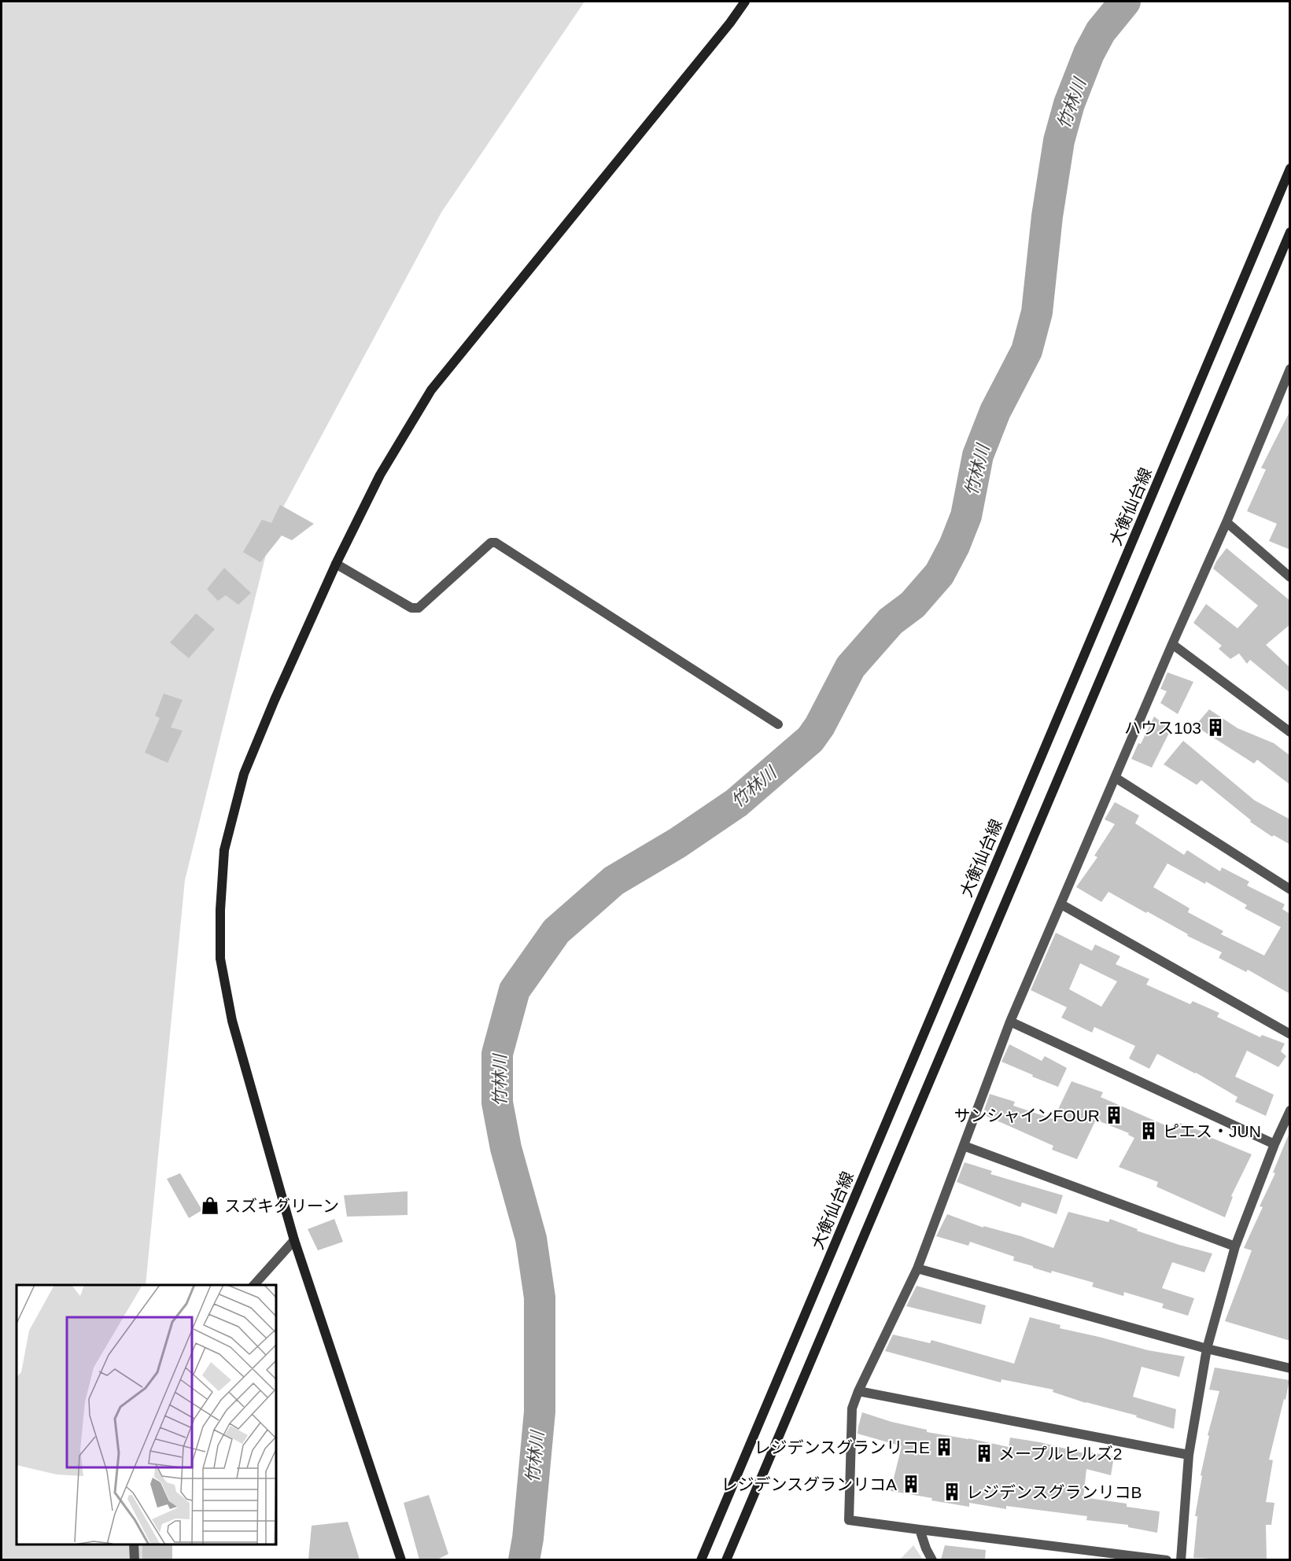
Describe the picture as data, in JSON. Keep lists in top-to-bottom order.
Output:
{
  "streets": {
    "main road": ["大衡仙台線"]
  },
  "water": ["竹林川"],
  "places": {
    "building": [
      "ハウス103",
      "サンシャインFOUR",
      "ピエス・JUN",
      "レジデンスグランリコE",
      "メープルヒルズ2",
      "レジデンスグランリコA",
      "レジデンスグランリコB"
    ],
    "shop": ["スズキグリーン"]
  }
}
